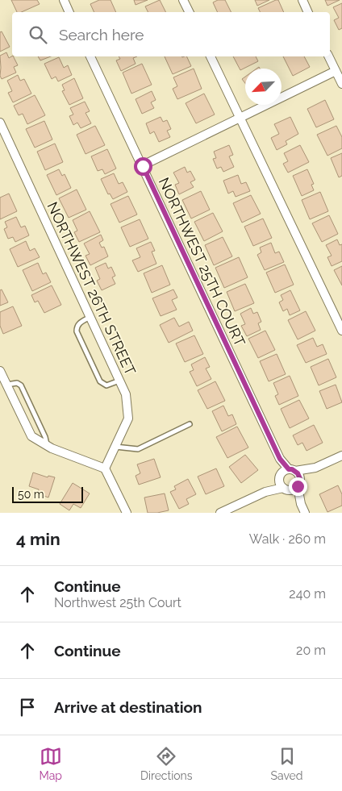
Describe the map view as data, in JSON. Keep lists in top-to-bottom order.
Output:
{
  "streets": {
    "street": ["NORTHWEST 25TH COURT", "NORTHWEST 26TH STREET"]
  },
  "scale_bar": "50 m",
  "north": "bottom left",
  "page": {
    "search": "Search here",
    "scale": "50 m",
    "heading": ["4 min", "Walk · 260 m"],
    "list": [
      ["Continue", "Northwest 25th Court", "240 m"],
      ["Continue", "20 m"],
      "Arrive at destination"
    ],
    "nav": ["Map", "Directions", "Saved"]
  }
}
